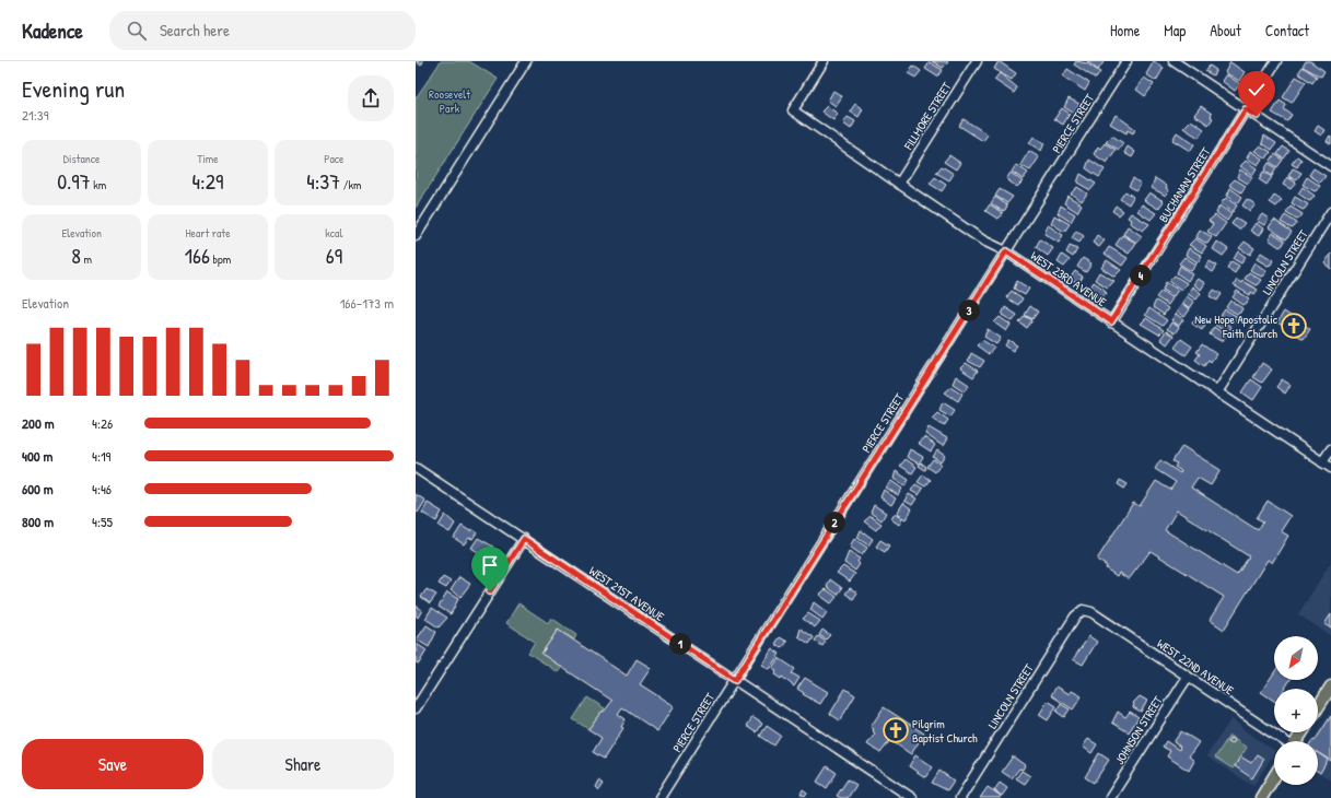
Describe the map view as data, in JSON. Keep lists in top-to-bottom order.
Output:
{
  "streets": {
    "street": [
      "FILLMORE STREET",
      "PIERCE STREET",
      "BUCHANAN STREET",
      "LINCOLN STREET",
      "WEST 23RD AVENUE",
      "WEST 21ST AVENUE",
      "WEST 22ND AVENUE",
      "JOHNSON STREET"
    ]
  },
  "crossings": [
    ["FILLMORE STREET", "WEST 23RD AVENUE"],
    ["PIERCE STREET", "WEST 23RD AVENUE"],
    ["PIERCE STREET", "WEST 21ST AVENUE"],
    ["BUCHANAN STREET", "WEST 23RD AVENUE"],
    ["LINCOLN STREET", "WEST 23RD AVENUE"],
    ["LINCOLN STREET", "WEST 22ND AVENUE"],
    ["WEST 22ND AVENUE", "JOHNSON STREET"]
  ],
  "parks": ["Roosevelt Park"],
  "places": {
    "church": ["New Hope Apostolic Faith Church", "Pilgrim Baptist Church"]
  },
  "north": "bottom left",
  "page": {
    "header": "Kadence",
    "search": "Search here",
    "nav": [
      "Home",
      "Map",
      "About",
      "Contact"
    ],
    "heading": ["Evening run", "21:39"],
    "stats": [
      ["Distance", "0.97 km"],
      ["Time", "4:29"],
      ["Pace", "4:37 /km"],
      ["Elevation", "8 m"],
      ["Heart rate", "166 bpm"],
      ["kcal", "69"]
    ],
    "pins": [
      "4",
      "3",
      "2",
      "1"
    ],
    "chart": ["Elevation", "166–173 m"],
    "list": [
      {
        "name": "200 m",
        "note": "4:26"
      },
      {
        "name": "400 m",
        "note": "4:19"
      },
      {
        "name": "600 m",
        "note": "4:46"
      },
      {
        "name": "800 m",
        "note": "4:55"
      }
    ],
    "map_buttons": ["+", "−"],
    "buttons": ["Save", "Share"]
  }
}
